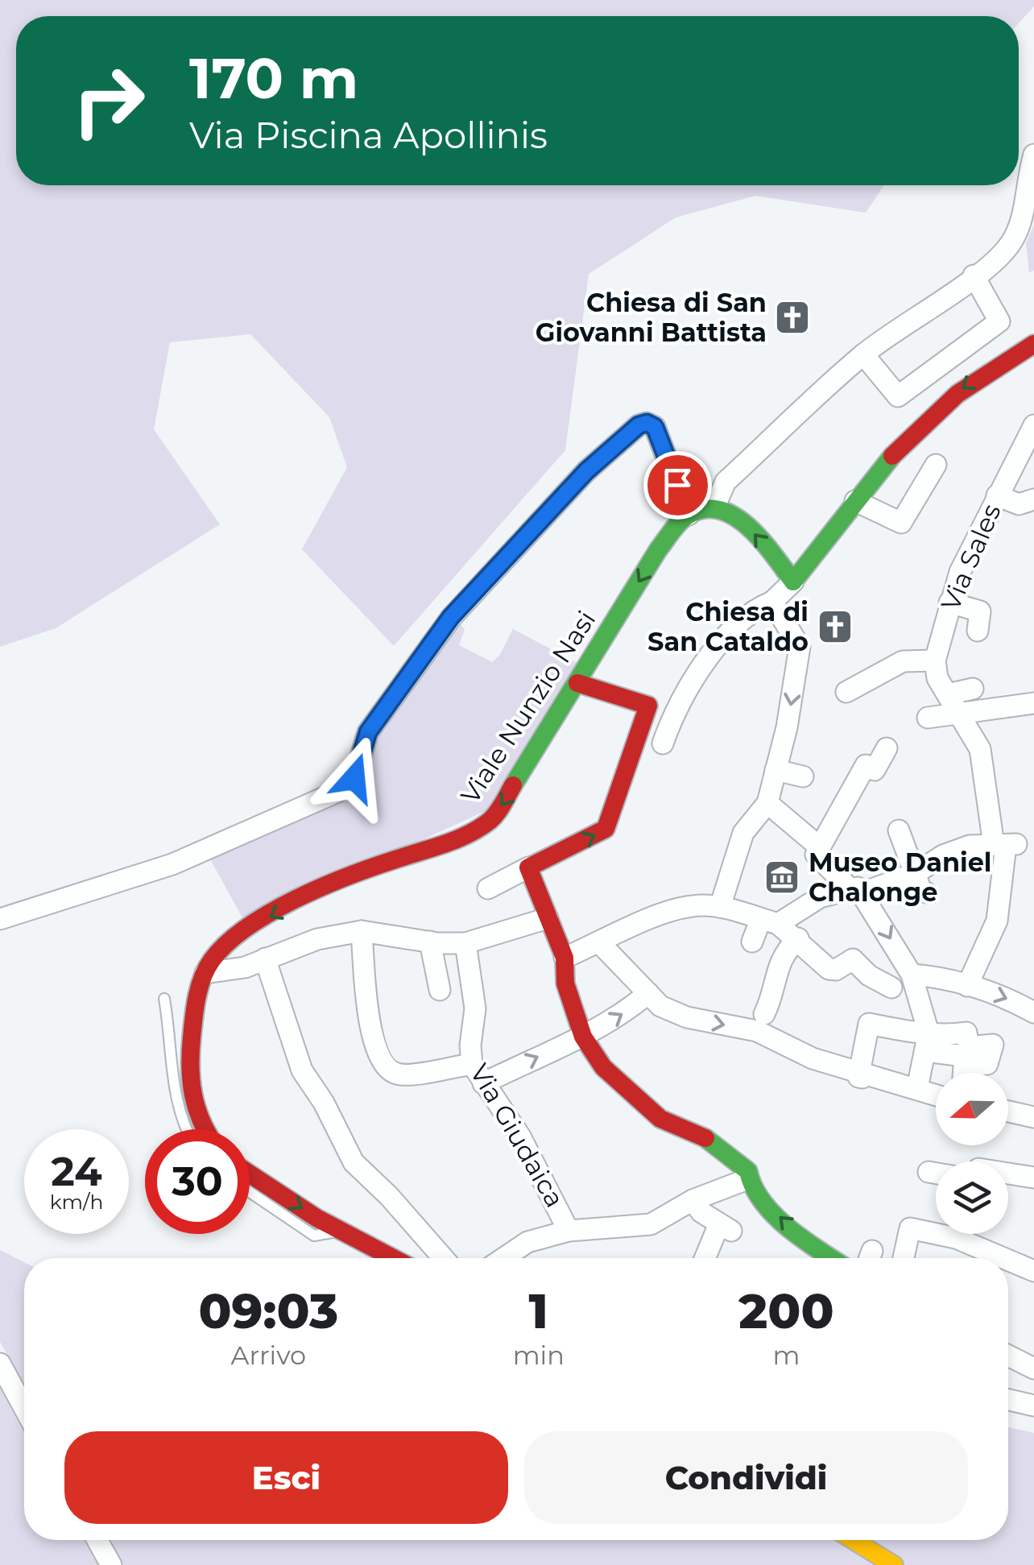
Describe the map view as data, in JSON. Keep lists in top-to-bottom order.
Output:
{
  "streets": {
    "street": ["Via Sales", "Viale Nunzio Nasi", "Via Giudaica"]
  },
  "places": {
    "church": ["Chiesa di San Giovanni Battista", "Chiesa di San Cataldo"],
    "museum": ["Museo Daniel Chalonge"]
  },
  "north": "left",
  "page": {
    "turn": ["170 m", "Via Piscina Apollinis"],
    "speed": "24 km/h",
    "limit": "30",
    "eta": [
      "09:03",
      "Arrivo",
      "1",
      "min",
      "200",
      "m"
    ],
    "buttons": ["Esci", "Condividi"]
  }
}
